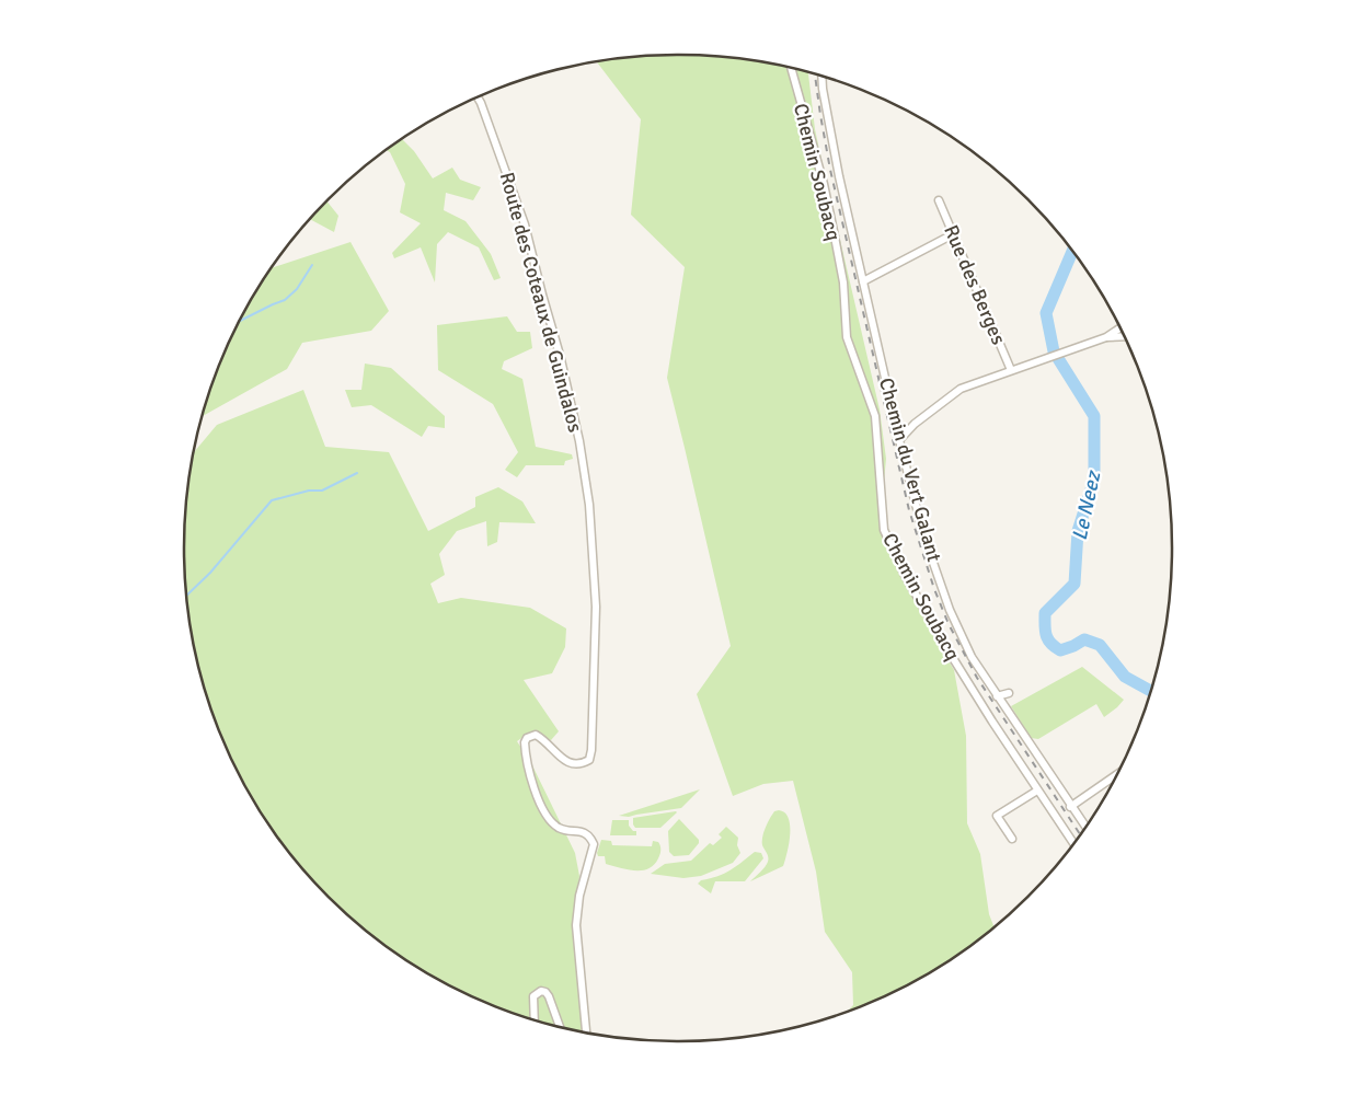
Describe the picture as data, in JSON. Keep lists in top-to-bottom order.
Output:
{
  "streets": {
    "street": [
      "Chemin Soubacq",
      "Rue des Berges",
      "Route des Coteaux de Guindalos",
      "Chemin du Vert Galant"
    ]
  },
  "water": ["Le Neez"]
}
